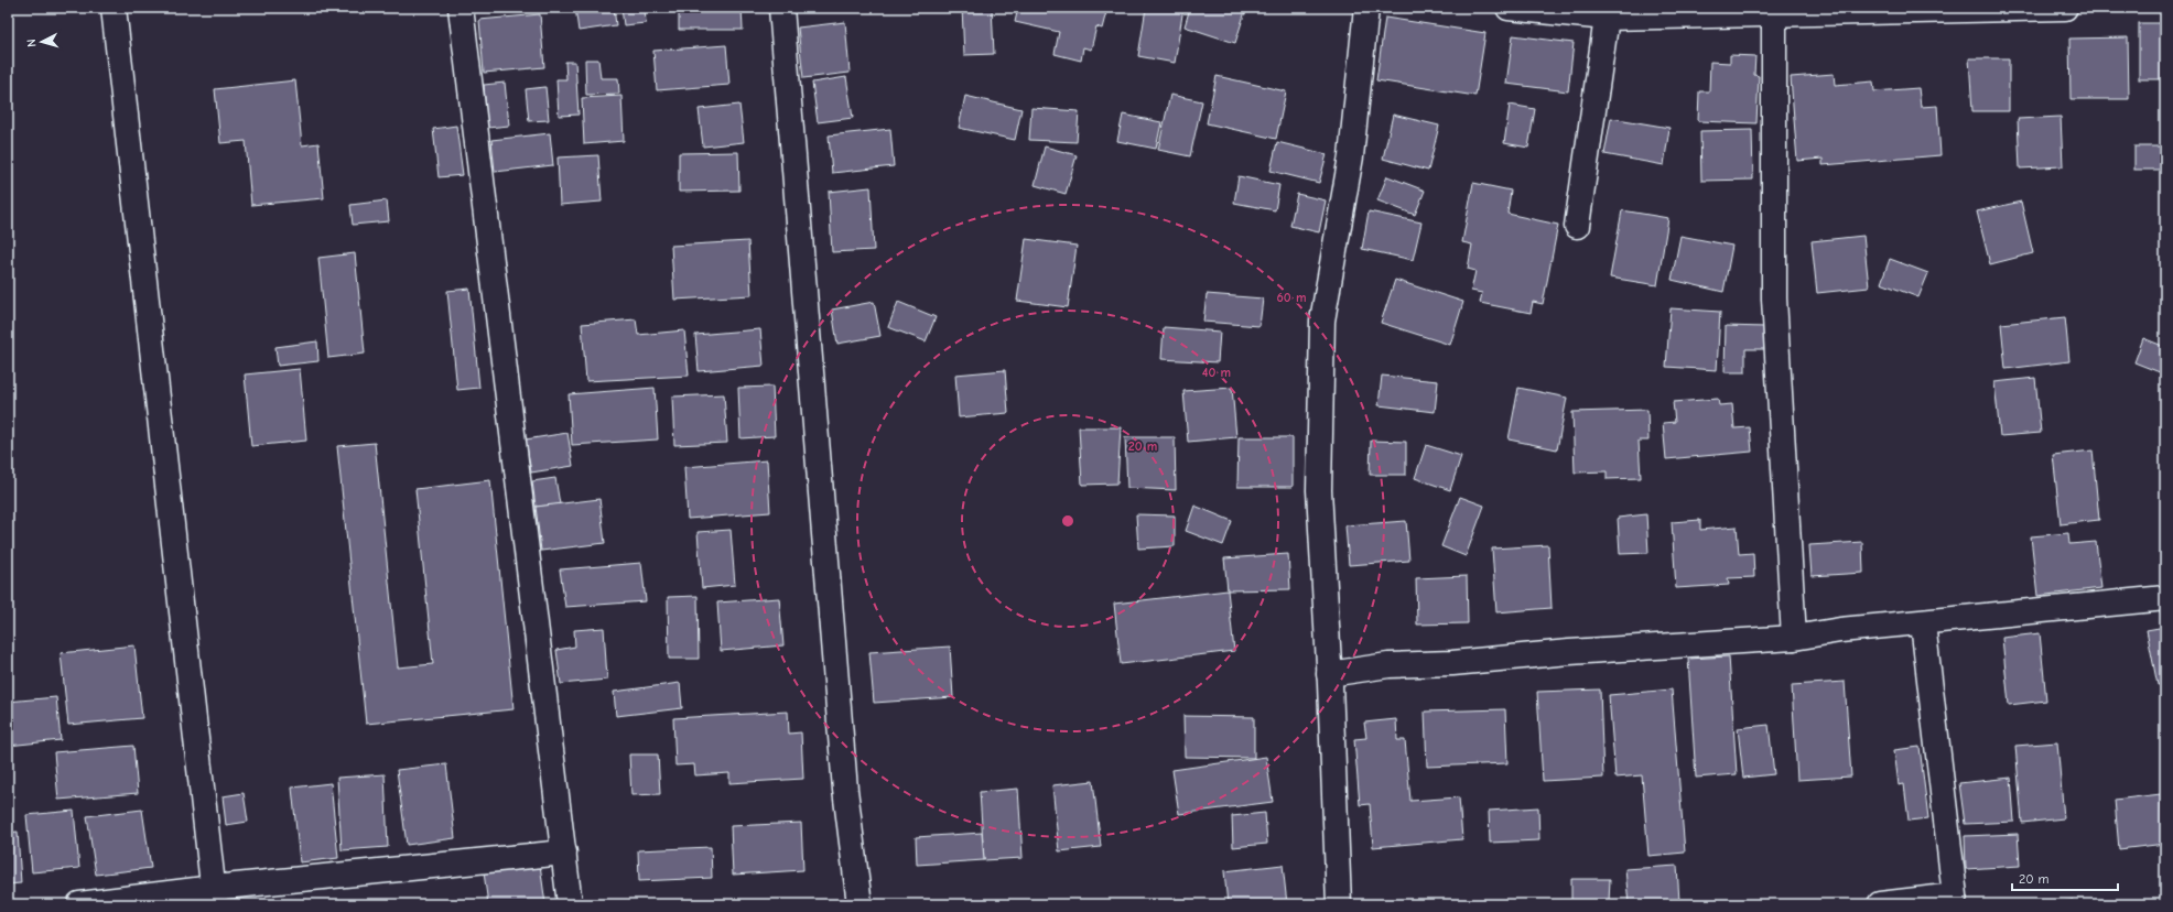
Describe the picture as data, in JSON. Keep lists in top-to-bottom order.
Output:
{
  "scale_bar": "20 m",
  "north": "left",
  "rings": ["60 m", "40 m", "20 m"]
}
